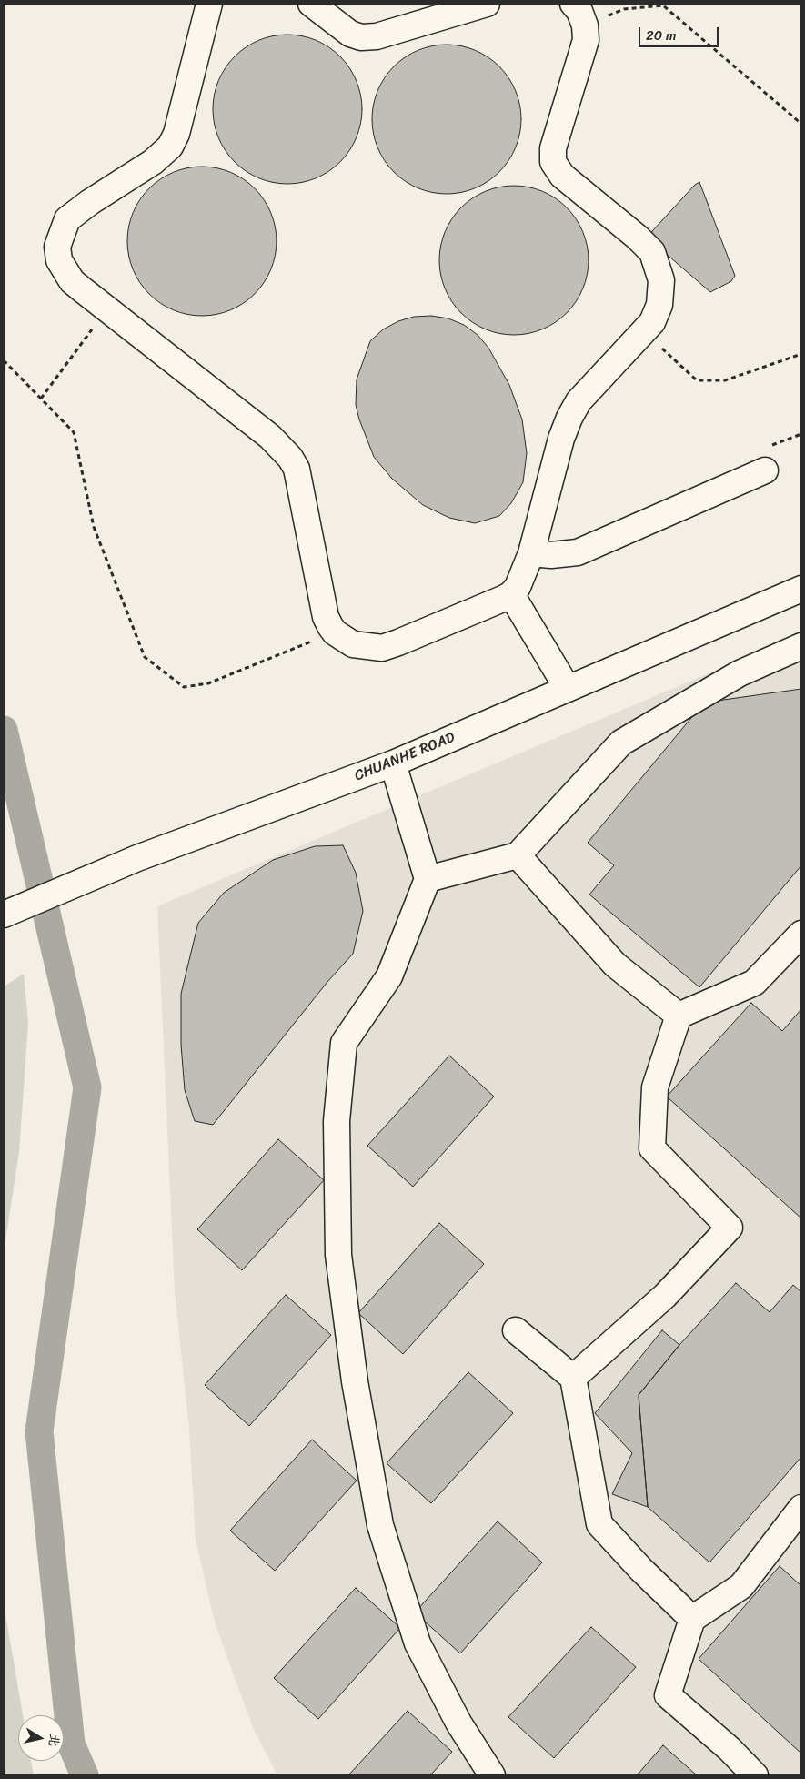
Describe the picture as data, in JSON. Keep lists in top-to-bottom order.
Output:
{
  "streets": {
    "street": ["CHUANHE ROAD"]
  },
  "scale_bar": "20 m",
  "north": "right"
}
